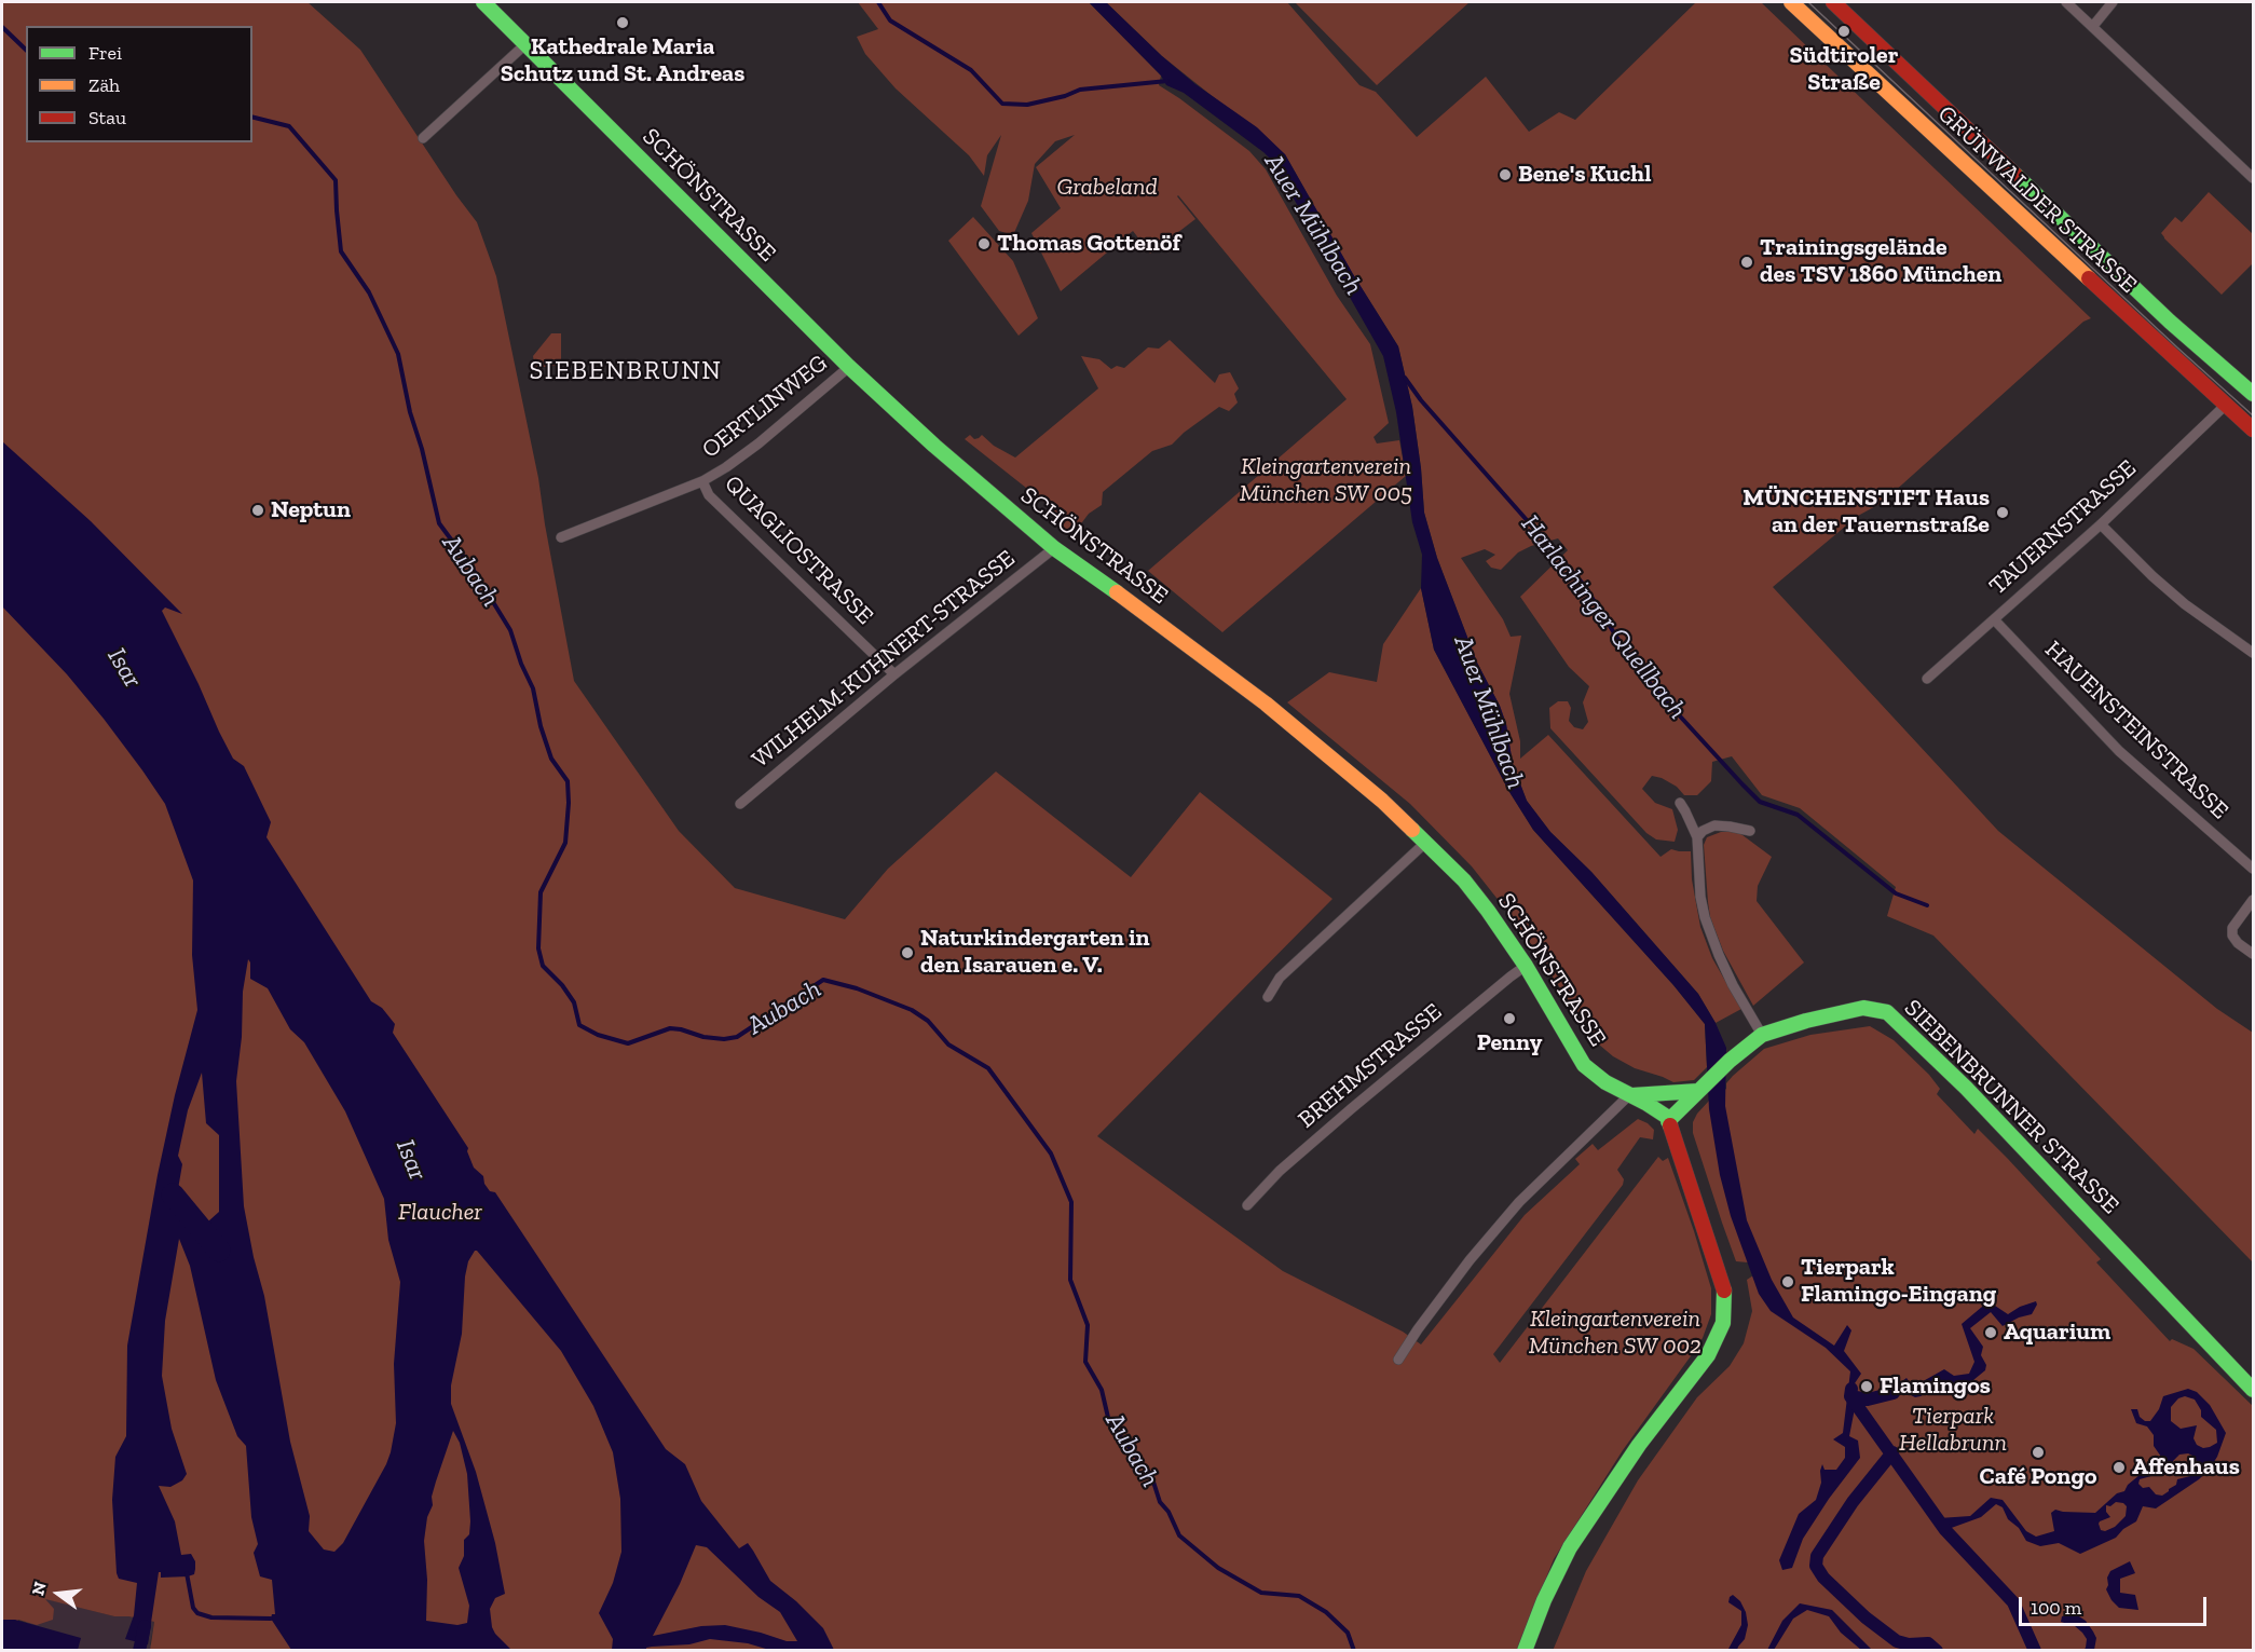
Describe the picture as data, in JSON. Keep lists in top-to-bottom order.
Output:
{
  "streets": {
    "street": [
      "SCHÖNSTRASSE",
      "GRÜNWALDER STRASSE",
      "OERTLINWEG",
      "TAUERNSTRASSE",
      "QUAGLIOSTRASSE",
      "WILHELM-KUHNERT-STRASSE",
      "HAUENSTEINSTRASSE",
      "BREHMSTRASSE",
      "SIEBENBRUNNER STRASSE"
    ]
  },
  "crossings": [
    ["SCHÖNSTRASSE", "OERTLINWEG"],
    ["SCHÖNSTRASSE", "WILHELM-KUHNERT-STRASSE"],
    ["SCHÖNSTRASSE", "BREHMSTRASSE"],
    ["SCHÖNSTRASSE", "SIEBENBRUNNER STRASSE"],
    ["GRÜNWALDER STRASSE", "TAUERNSTRASSE"],
    ["OERTLINWEG", "QUAGLIOSTRASSE"],
    ["TAUERNSTRASSE", "HAUENSTEINSTRASSE"],
    ["QUAGLIOSTRASSE", "WILHELM-KUHNERT-STRASSE"]
  ],
  "districts": ["SIEBENBRUNN"],
  "water": [
    "Auer Mühlbach",
    "Aubach",
    "Harlachinger Quellbach",
    "Isar"
  ],
  "parks": [
    "Grabeland",
    "Kleingartenverein München SW 005",
    "Flaucher",
    "Kleingartenverein München SW 002",
    "Tierpark Hellabrunn"
  ],
  "places": [
    "Kathedrale Maria Schutz und St. Andreas",
    "Südtiroler Straße",
    "Bene's Kuchl",
    "Thomas Gottenöf",
    "Trainingsgelände des TSV 1860 München",
    "Neptun",
    "MÜNCHENSTIFT Haus an der Tauernstraße",
    "Naturkindergarten in den Isarauen e. V.",
    "Penny",
    "Tierpark Flamingo-Eingang",
    "Aquarium",
    "Flamingos",
    "Café Pongo",
    "Affenhaus"
  ],
  "legend": ["Frei", "Zäh", "Stau"],
  "scale_bar": "100 m",
  "north": "left"
}
